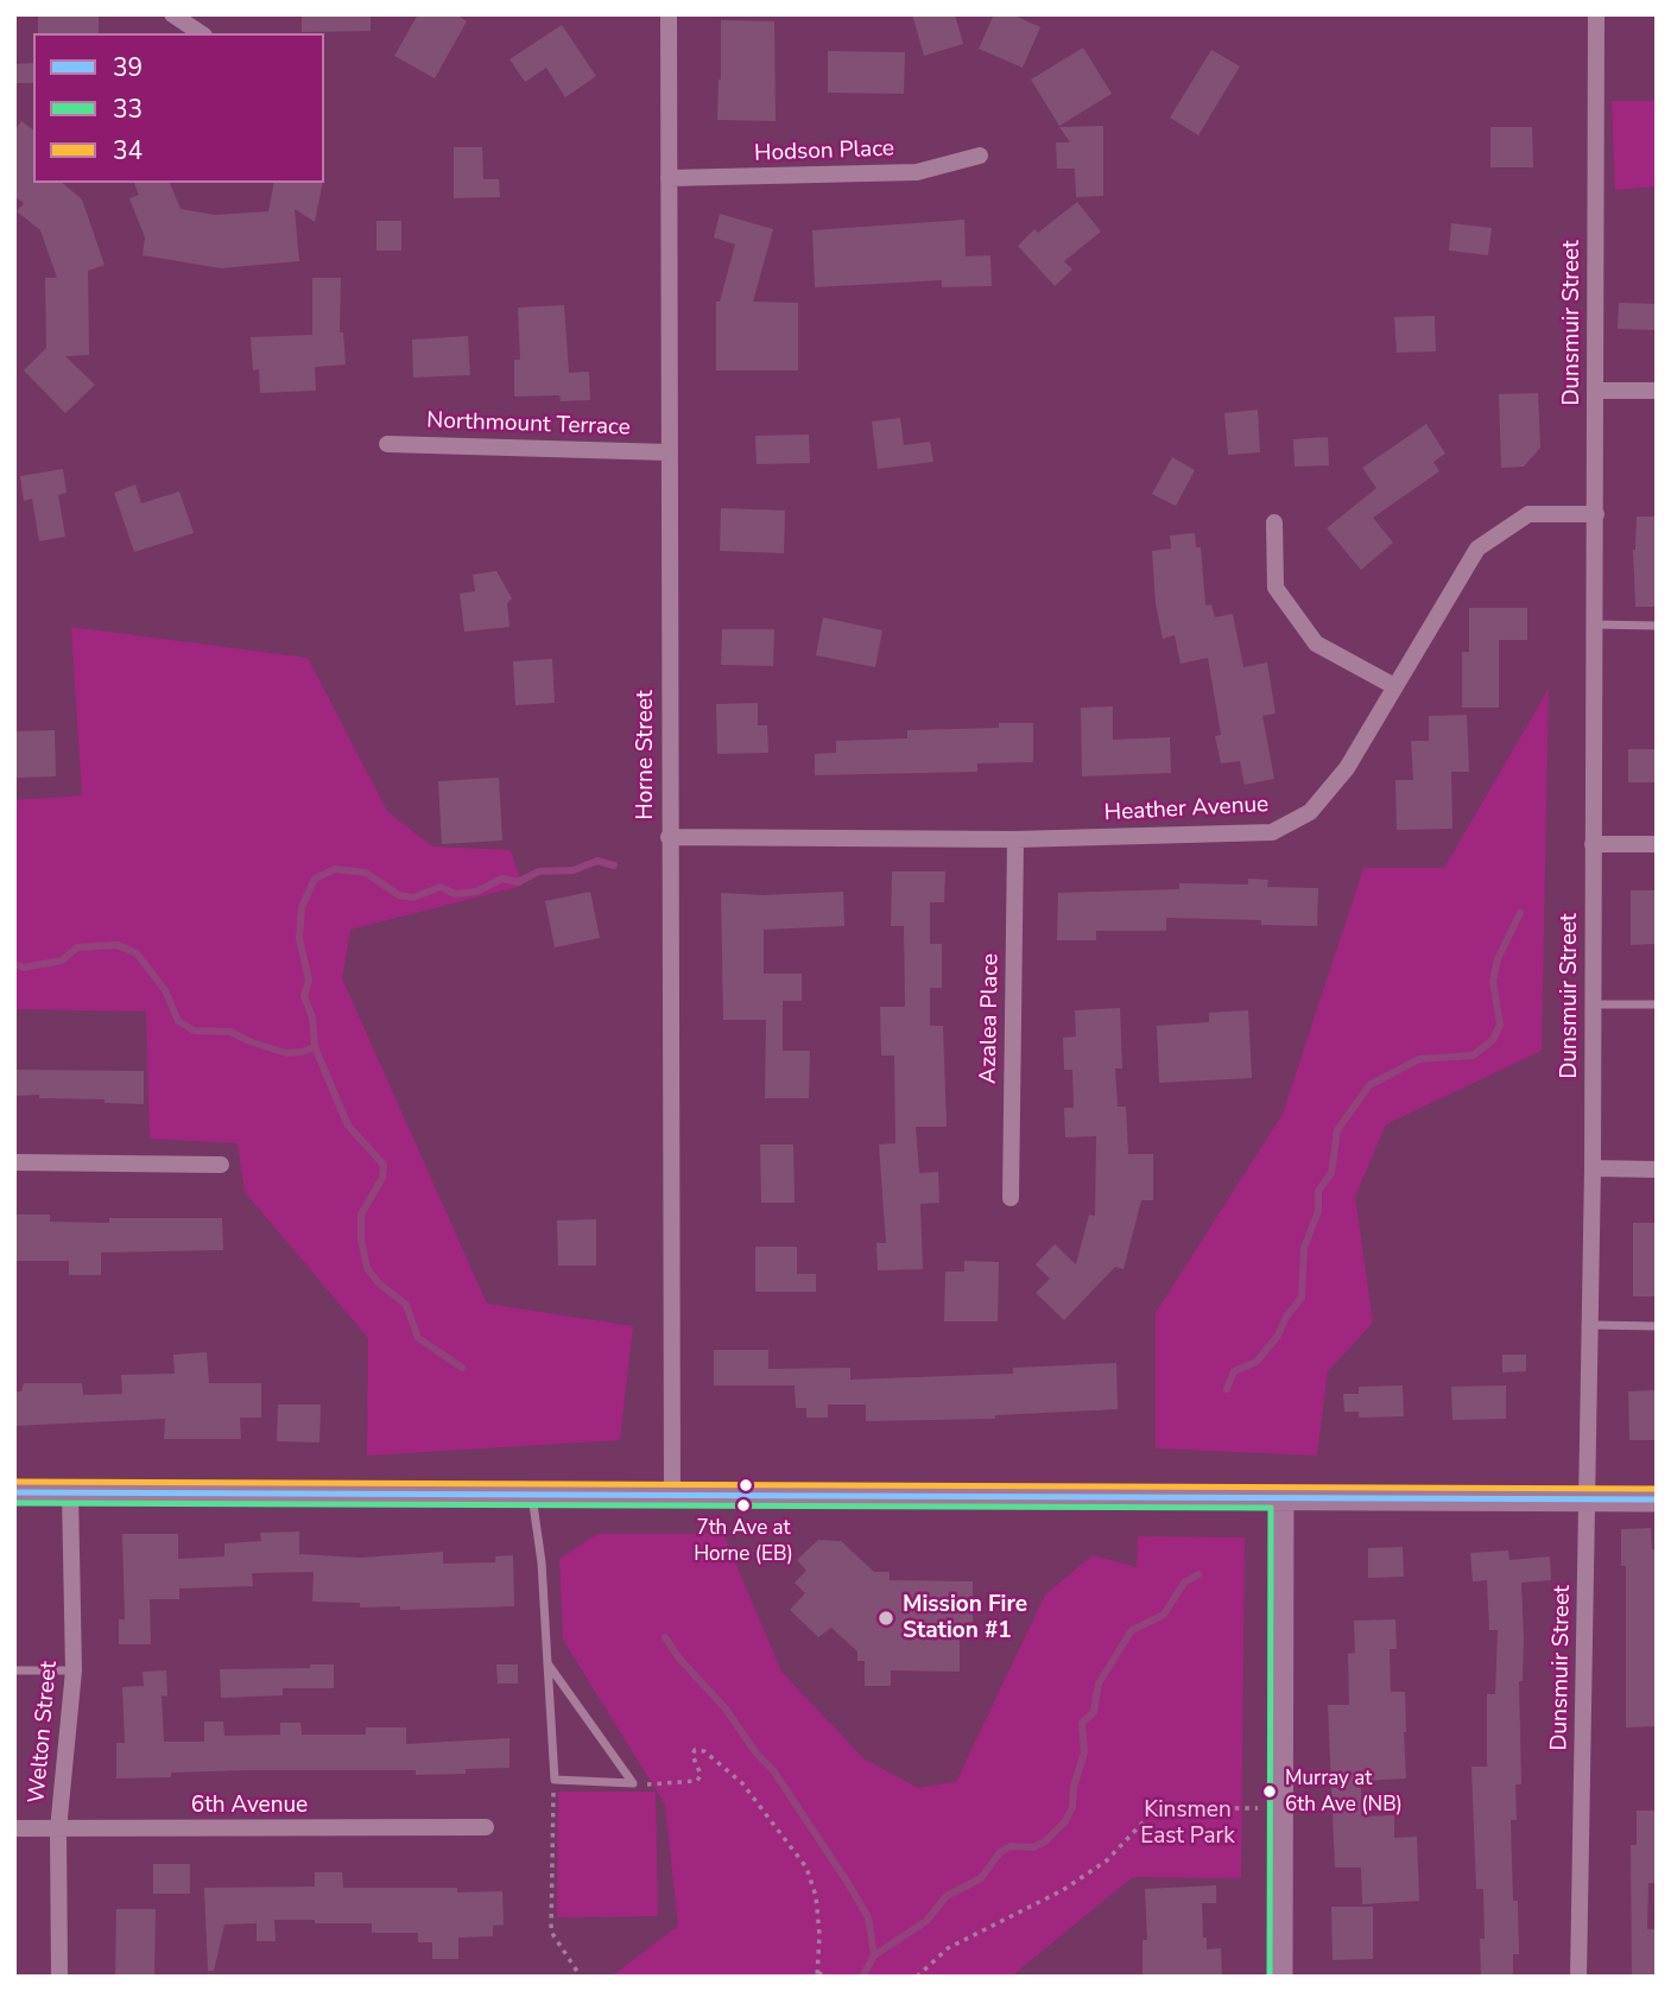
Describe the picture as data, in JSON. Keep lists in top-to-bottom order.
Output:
{
  "streets": {
    "street": [
      "Hodson Place",
      "Dunsmuir Street",
      "Northmount Terrace",
      "Horne Street",
      "Heather Avenue",
      "Azalea Place",
      "Welton Street",
      "6th Avenue"
    ]
  },
  "crossings": [
    ["Hodson Place", "Horne Street"],
    ["Dunsmuir Street", "Heather Avenue"],
    ["Northmount Terrace", "Horne Street"],
    ["Horne Street", "Heather Avenue"],
    ["Heather Avenue", "Azalea Place"],
    ["Welton Street", "6th Avenue"]
  ],
  "parks": ["Kinsmen East Park"],
  "places": ["7th Ave at Horne (EB)", "Mission Fire Station #1", "Murray at 6th Ave (NB)"],
  "lines": ["transit line 34", "transit line 39", "transit line 33"],
  "legend": ["39", "33", "34"]
}
